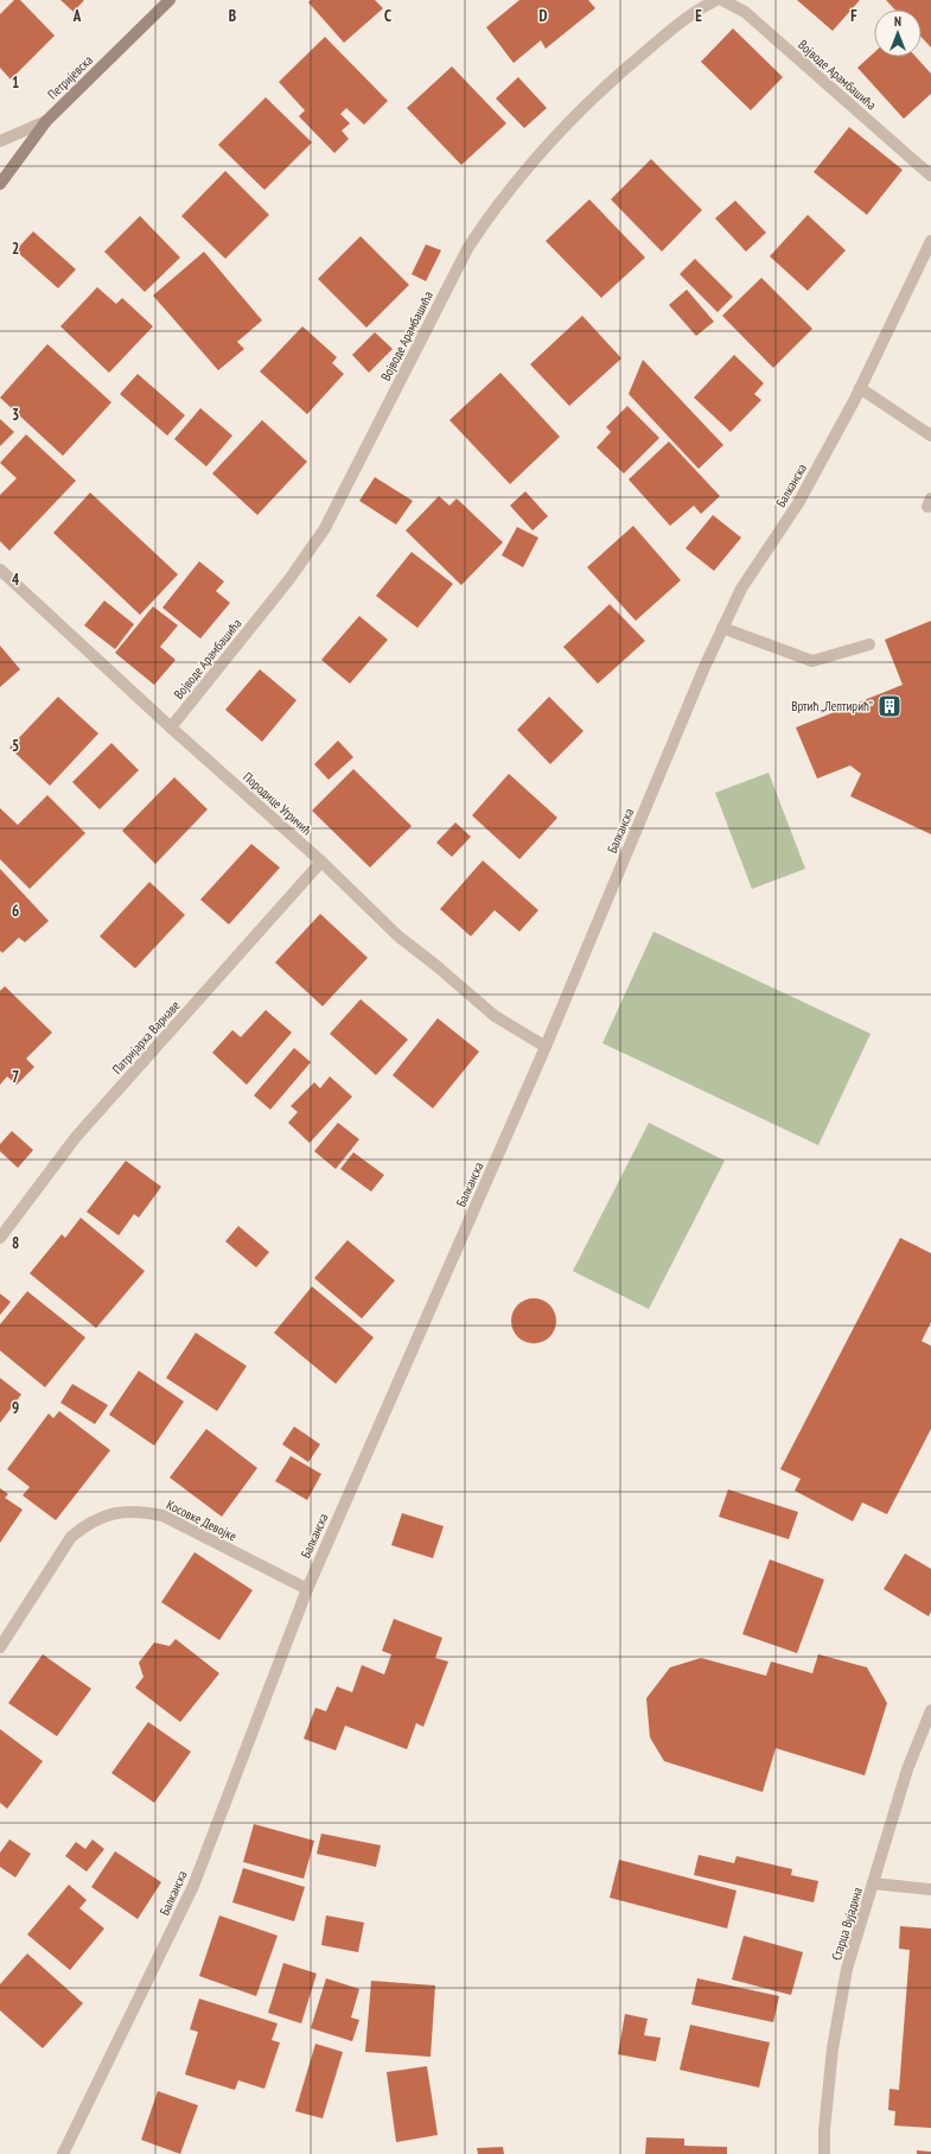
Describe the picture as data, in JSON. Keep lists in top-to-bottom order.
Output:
{
  "streets": {
    "main road": ["Петријевска"],
    "street": [
      "Војводе Арамбашића",
      "Балканска",
      "Породице Угричић",
      "Патријарха Варнаве",
      "Косовке Девојке",
      "Старца Вујадина"
    ]
  },
  "crossings": [
    ["Војводе Арамбашића", "Породице Угричић"],
    ["Балканска", "Породице Угричић"],
    ["Балканска", "Косовке Девојке"],
    ["Породице Угричић", "Патријарха Варнаве"]
  ],
  "places": {
    "building": ["Вртић „Лептирић”"]
  },
  "north": "top",
  "grid": {
    "columns": [
      "A",
      "B",
      "C",
      "D",
      "E",
      "F"
    ],
    "rows": [
      "1",
      "2",
      "3",
      "4",
      "5",
      "6",
      "7",
      "8",
      "9"
    ]
  }
}
